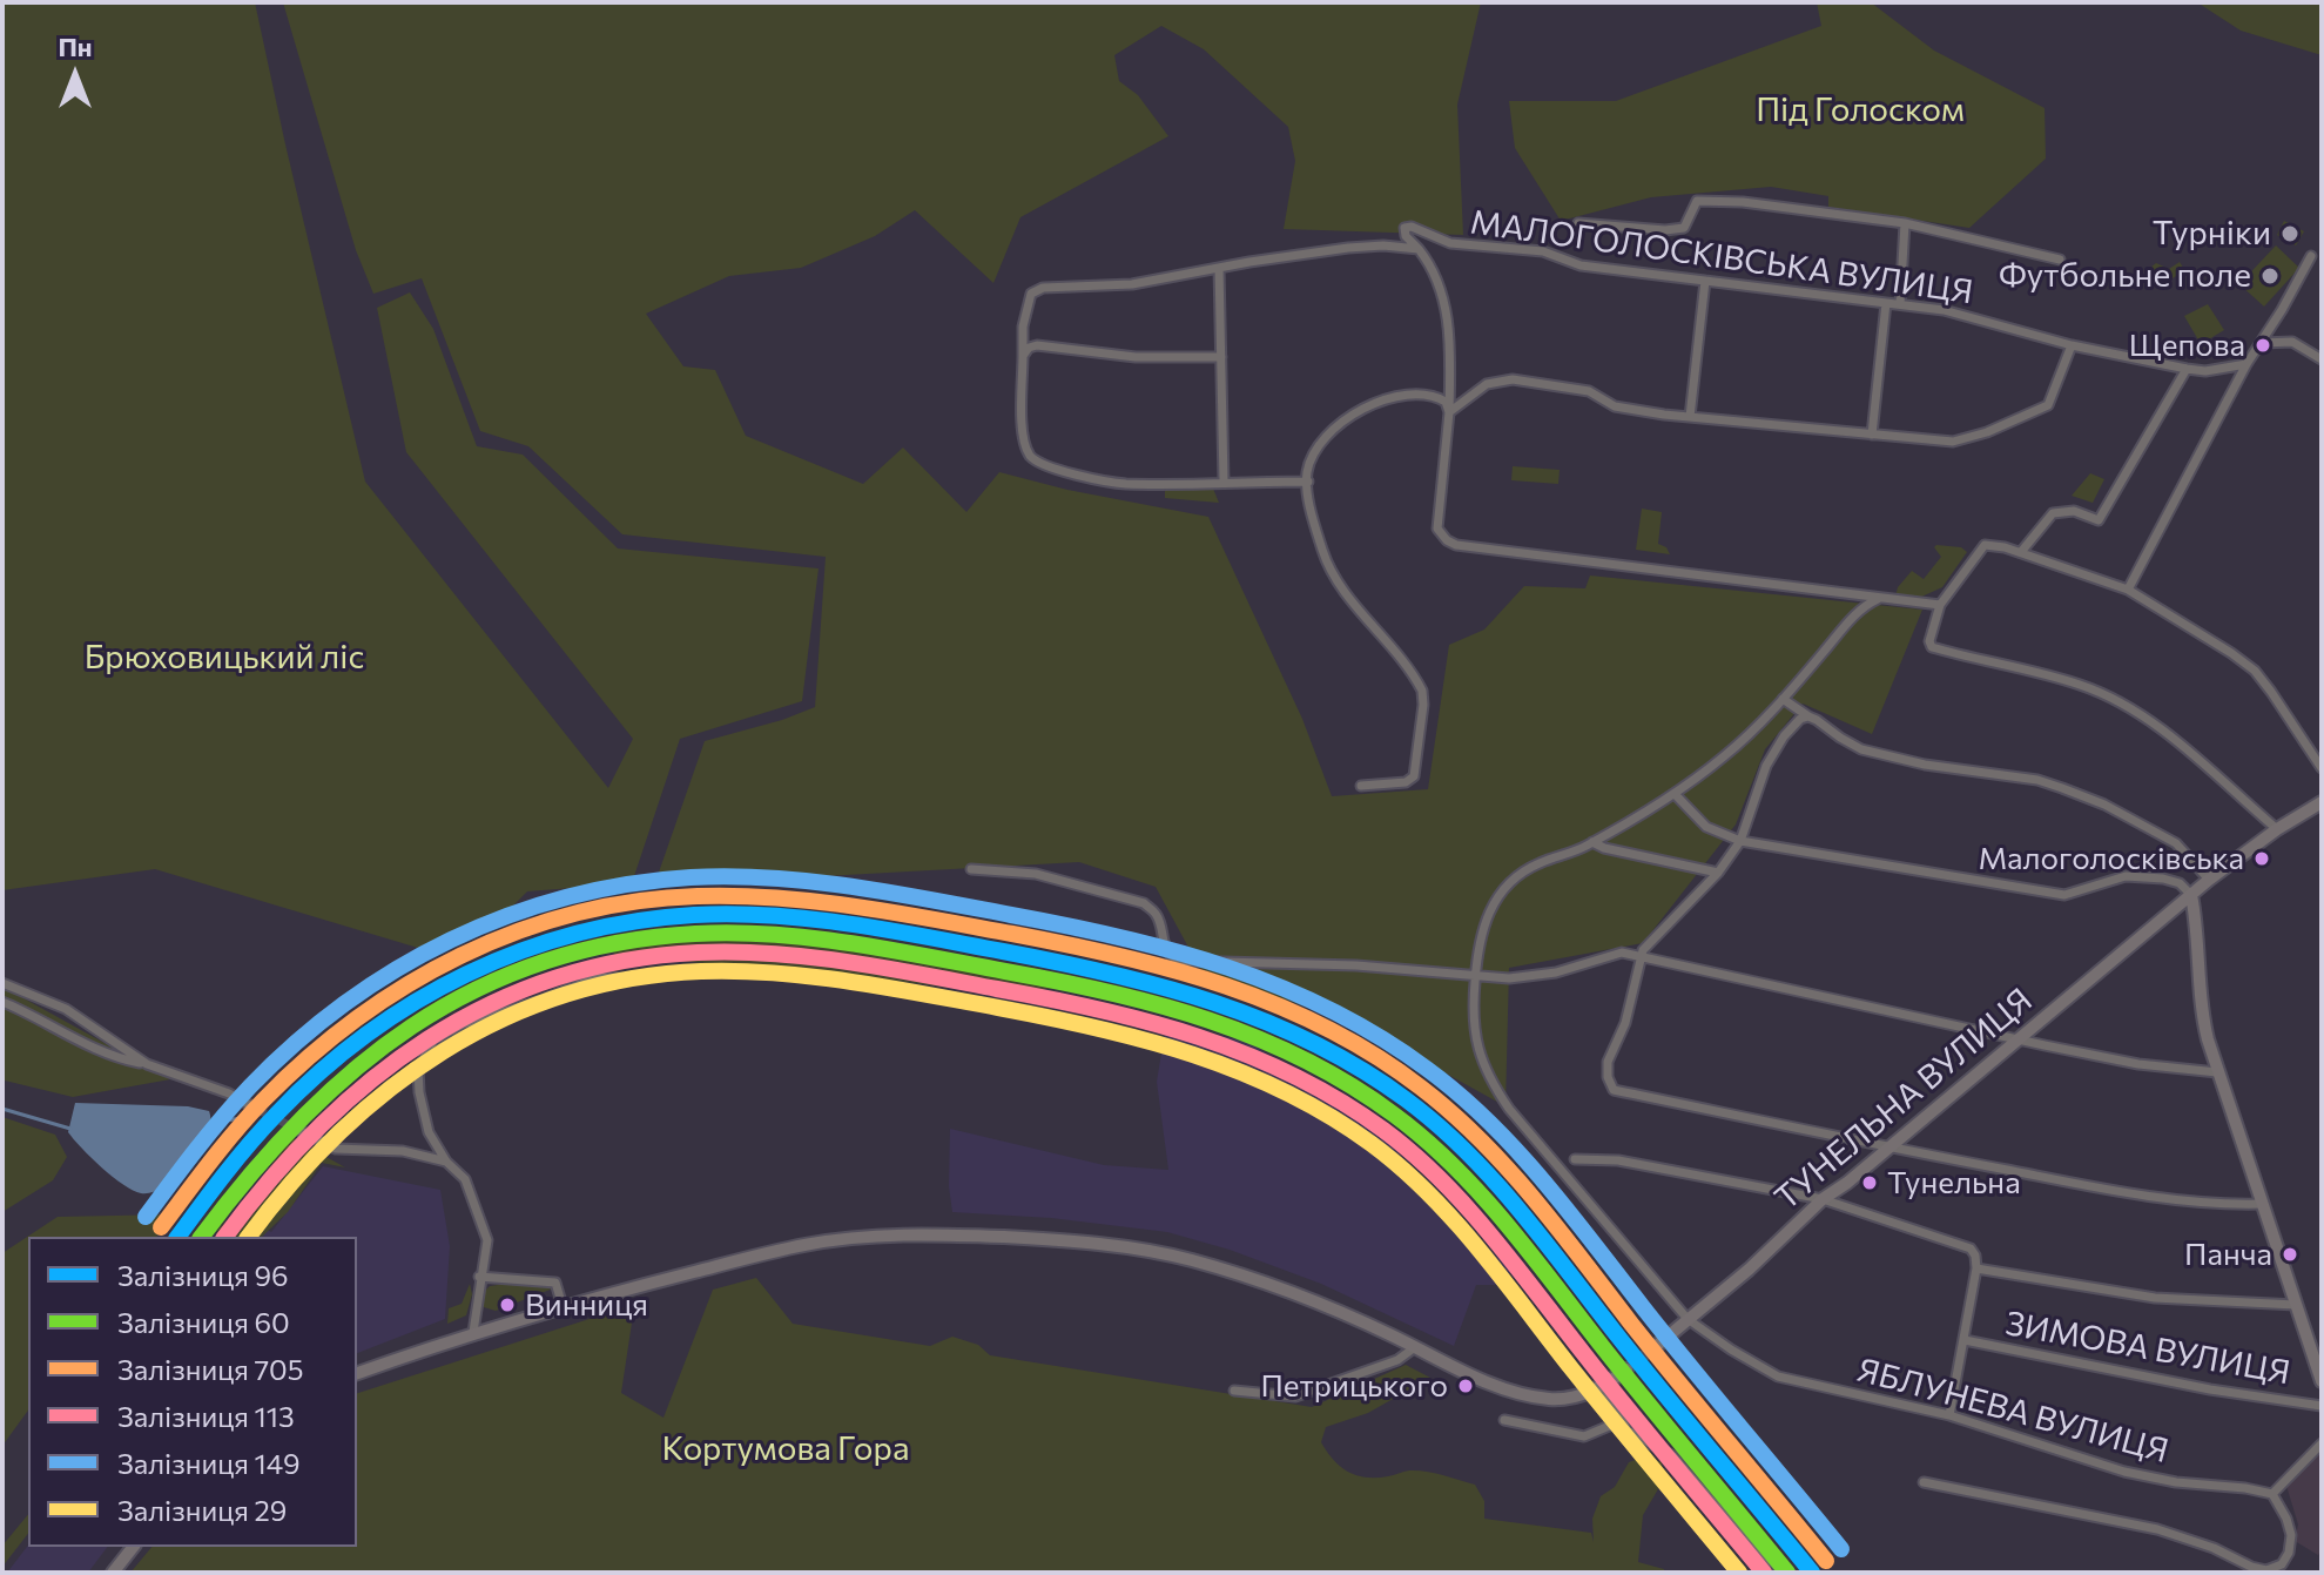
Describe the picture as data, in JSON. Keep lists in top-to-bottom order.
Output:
{
  "streets": {
    "main road": ["ТУНЕЛЬНА ВУЛИЦЯ"],
    "street": ["МАЛОГОЛОСКІВСЬКА ВУЛИЦЯ", "ЗИМОВА ВУЛИЦЯ", "ЯБЛУНЕВА ВУЛИЦЯ"]
  },
  "crossings": [
    ["МАЛОГОЛОСКІВСЬКА ВУЛИЦЯ", "ЯБЛУНЕВА ВУЛИЦЯ"],
    ["ТУНЕЛЬНА ВУЛИЦЯ", "ЗИМОВА ВУЛИЦЯ"],
    ["ТУНЕЛЬНА ВУЛИЦЯ", "ЯБЛУНЕВА ВУЛИЦЯ"],
    ["ЗИМОВА ВУЛИЦЯ", "ЯБЛУНЕВА ВУЛИЦЯ"]
  ],
  "parks": ["Під Голоском", "Брюховицький ліс", "Кортумова Гора"],
  "places": [
    "Турніки",
    "Футбольне поле",
    "Щепова",
    "Малоголосківська",
    "Тунельна",
    "Панча",
    "Винниця",
    "Петрицького"
  ],
  "lines": [
    "rail line 149",
    "rail line 705",
    "rail line 96",
    "rail line 60",
    "rail line 113",
    "rail line 29"
  ],
  "legend": [
    "Залізниця 96",
    "Залізниця 60",
    "Залізниця 705",
    "Залізниця 113",
    "Залізниця 149",
    "Залізниця 29"
  ],
  "north": "top"
}
